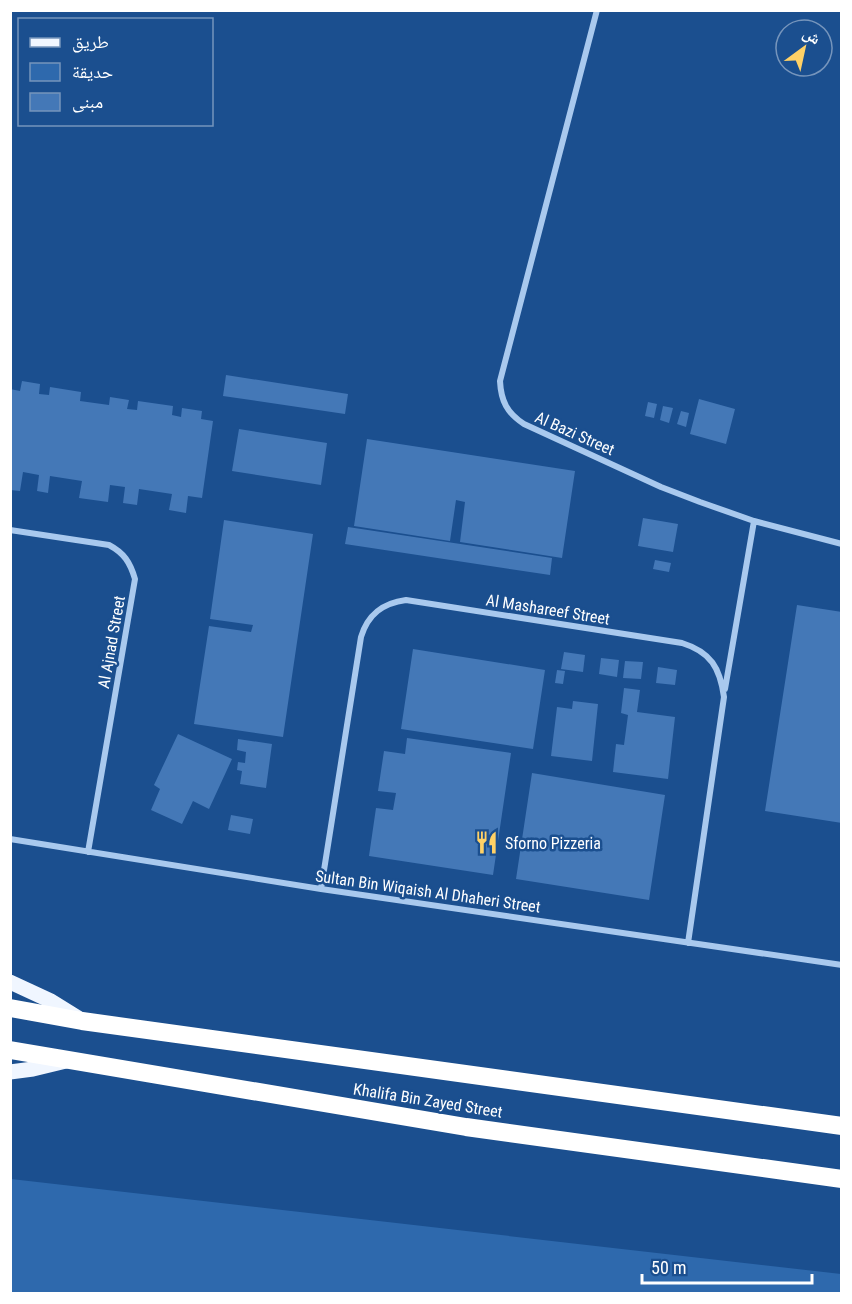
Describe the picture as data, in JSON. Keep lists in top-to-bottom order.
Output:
{
  "streets": {
    "highway": ["Khalifa Bin Zayed Street"],
    "street": [
      "Al Bazi Street",
      "Al Mashareef Street",
      "Al Ajnad Street",
      "Sultan Bin Wiqaish Al Dhaheri Street"
    ]
  },
  "crossings": [
    ["Al Mashareef Street", "Sultan Bin Wiqaish Al Dhaheri Street"],
    ["Al Ajnad Street", "Sultan Bin Wiqaish Al Dhaheri Street"]
  ],
  "places": {
    "restaurant": ["Sforno Pizzeria"]
  },
  "legend": ["طريق", "حديقة", "مبنى"],
  "scale_bar": "50 m",
  "north": "top right"
}
